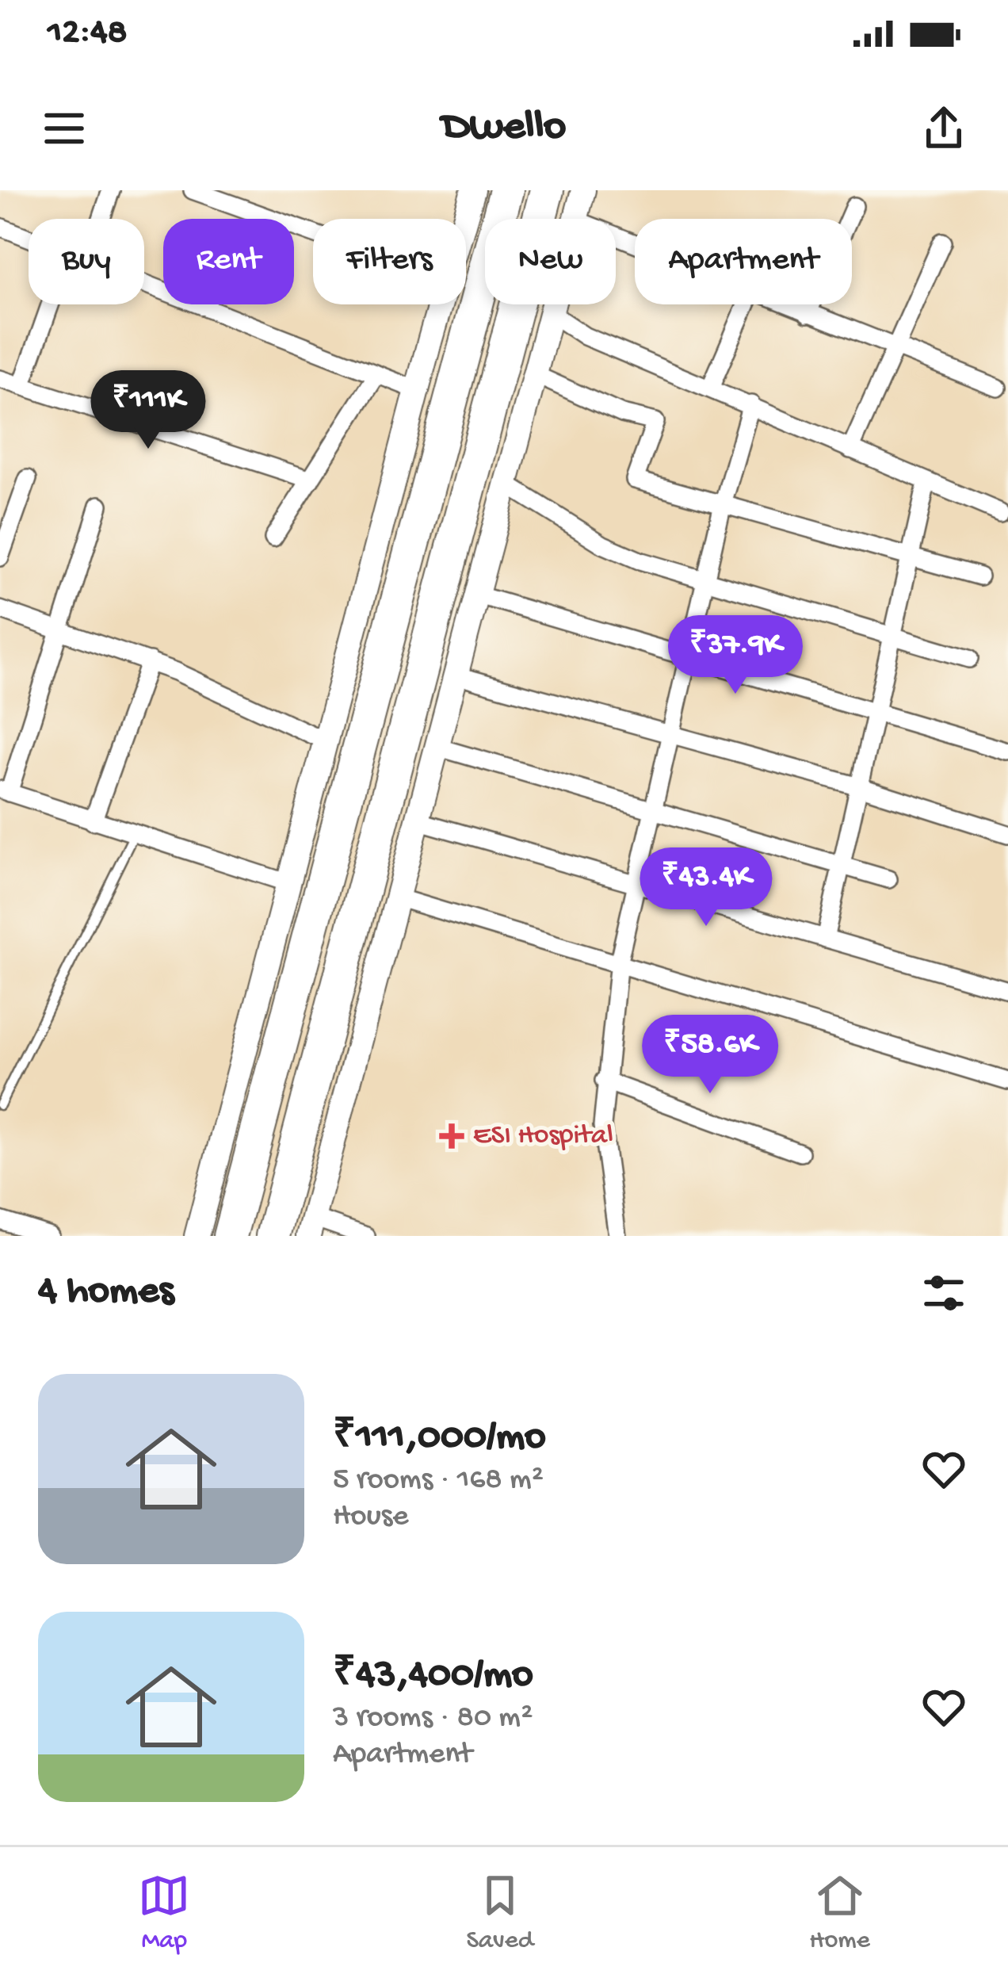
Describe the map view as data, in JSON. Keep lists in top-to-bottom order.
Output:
{
  "places": {
    "health": ["ESI Hospital"]
  },
  "page": {
    "status": "12:48",
    "header": "Dwello",
    "chip": [
      "Buy",
      "Rent",
      "Filters",
      "New",
      "Apartment"
    ],
    "price": [
      "₹111K",
      "₹37.9K",
      "₹43.4K",
      "₹58.6K"
    ],
    "heading": "4 homes",
    "list": [
      {
        "name": "₹111,000/mo",
        "note": "5 rooms · 168 m² · House"
      },
      {
        "name": "₹43,400/mo",
        "note": "3 rooms · 80 m² · Apartment"
      }
    ],
    "tabs": ["Map", "Saved", "Home"]
  }
}
